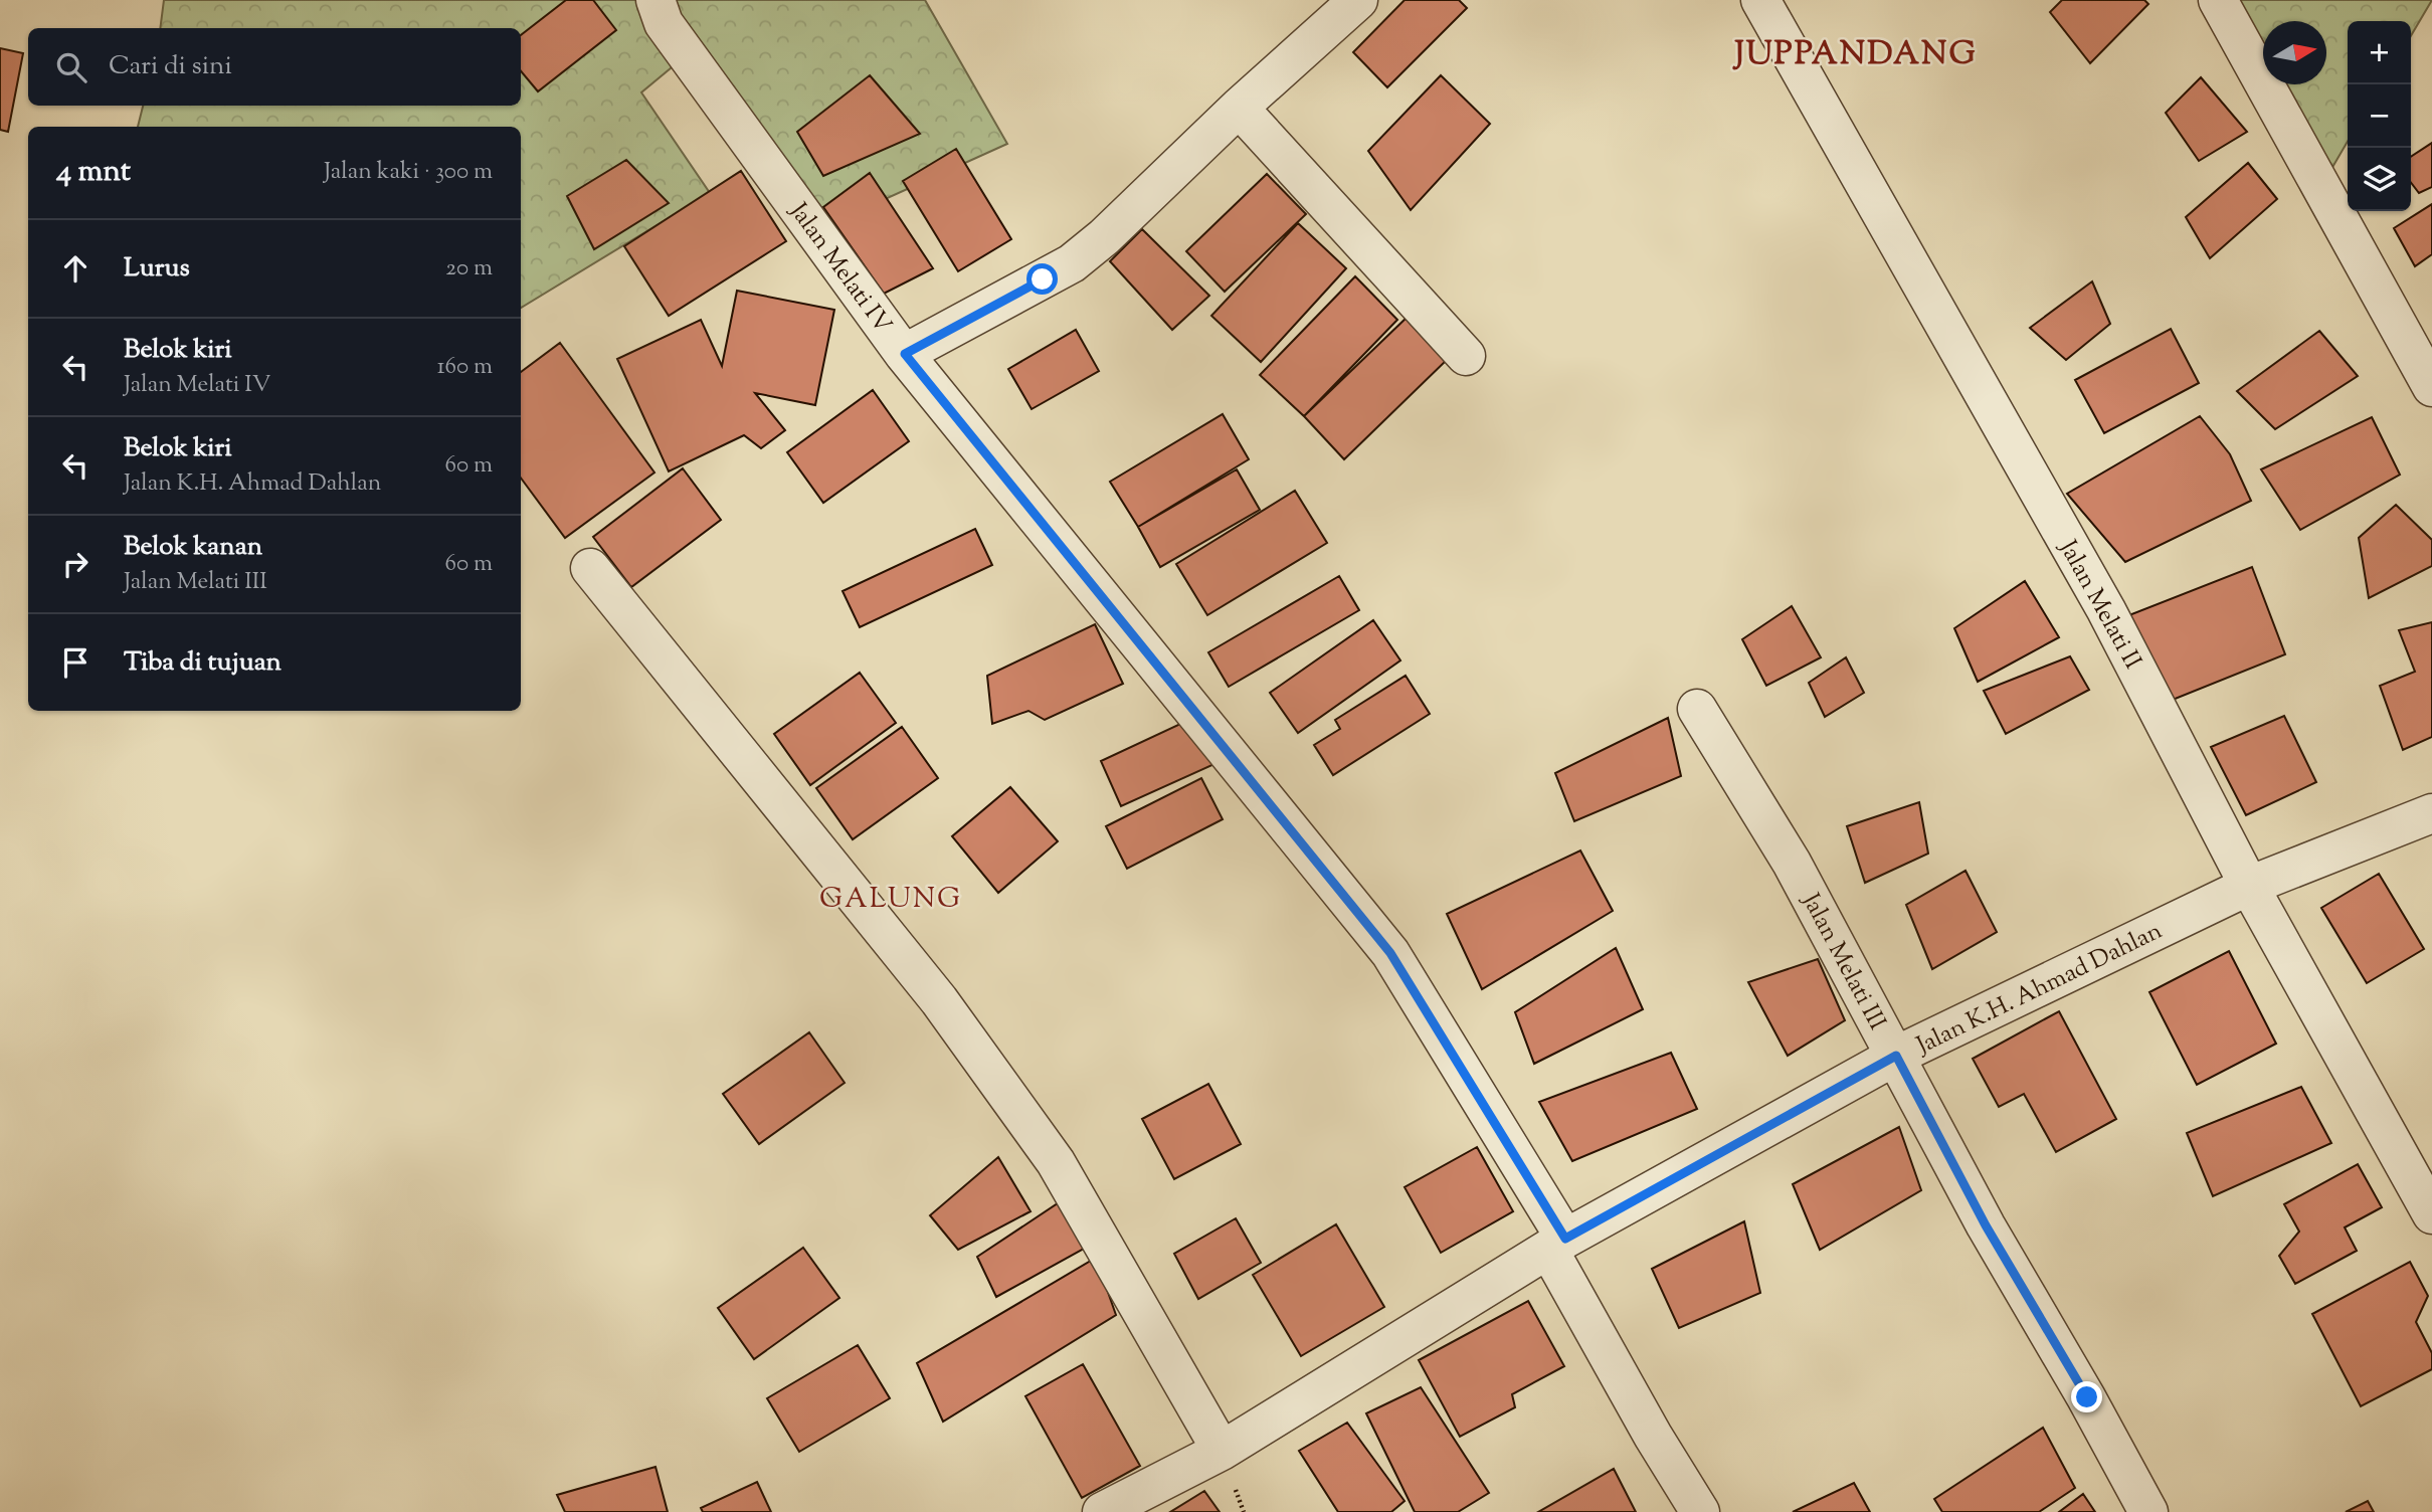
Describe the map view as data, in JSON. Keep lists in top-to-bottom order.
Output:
{
  "streets": {
    "street": [
      "Jalan Melati IV",
      "Jalan Melati II",
      "Jalan Melati III",
      "Jalan K.H. Ahmad Dahlan"
    ]
  },
  "crossings": [
    ["Jalan Melati IV", "Jalan K.H. Ahmad Dahlan"],
    ["Jalan Melati II", "Jalan K.H. Ahmad Dahlan"],
    ["Jalan Melati III", "Jalan K.H. Ahmad Dahlan"]
  ],
  "districts": ["JUPPANDANG", "GALUNG"],
  "north": "right",
  "page": {
    "map_buttons": ["+", "−"],
    "search": "Cari di sini",
    "heading": ["4 mnt", "Jalan kaki · 300 m"],
    "list": [
      ["Lurus", "20 m"],
      ["Belok kiri", "Jalan Melati IV", "160 m"],
      ["Belok kiri", "Jalan K.H. Ahmad Dahlan", "60 m"],
      ["Belok kanan", "Jalan Melati III", "60 m"],
      "Tiba di tujuan"
    ]
  }
}
